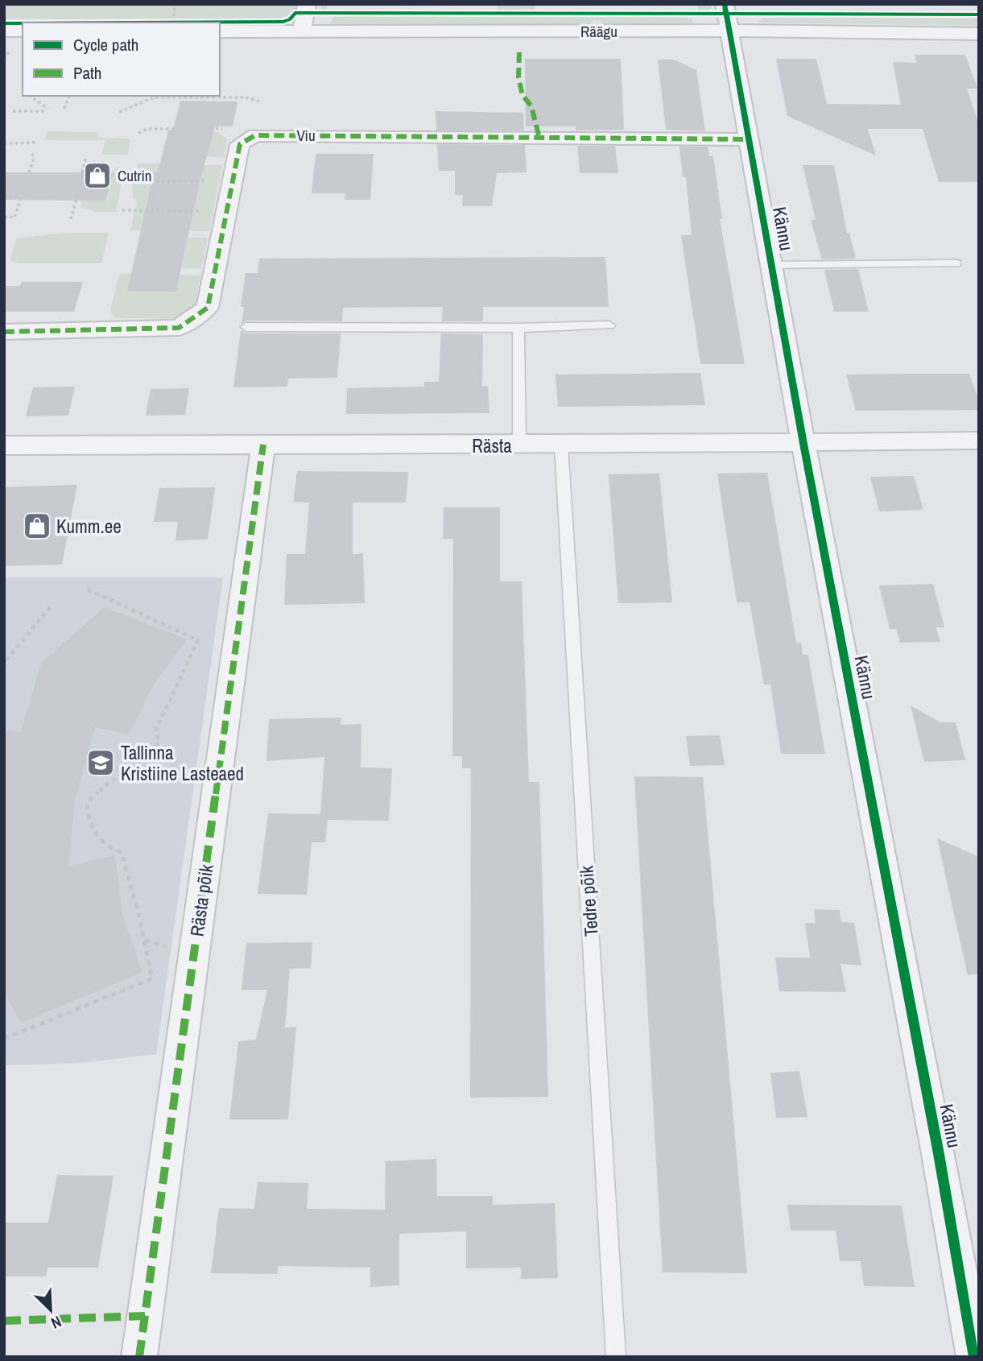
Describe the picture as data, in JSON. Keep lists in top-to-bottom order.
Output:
{
  "streets": {
    "street": [
      "Räägu",
      "Viu",
      "Kännu",
      "Rästa",
      "Rästa põik"
    ],
    "lane": ["Tedre põik"]
  },
  "crossings": [
    ["Räägu", "Kännu"],
    ["Viu", "Kännu"],
    ["Kännu", "Rästa"],
    ["Rästa", "Rästa põik"],
    ["Rästa", "Tedre põik"]
  ],
  "places": {
    "shop": ["Cutrin", "Kumm.ee"],
    "school or university": ["Tallinna Kristiine Lasteaed"]
  },
  "legend": ["Cycle path", "Path"],
  "north": "bottom right"
}
